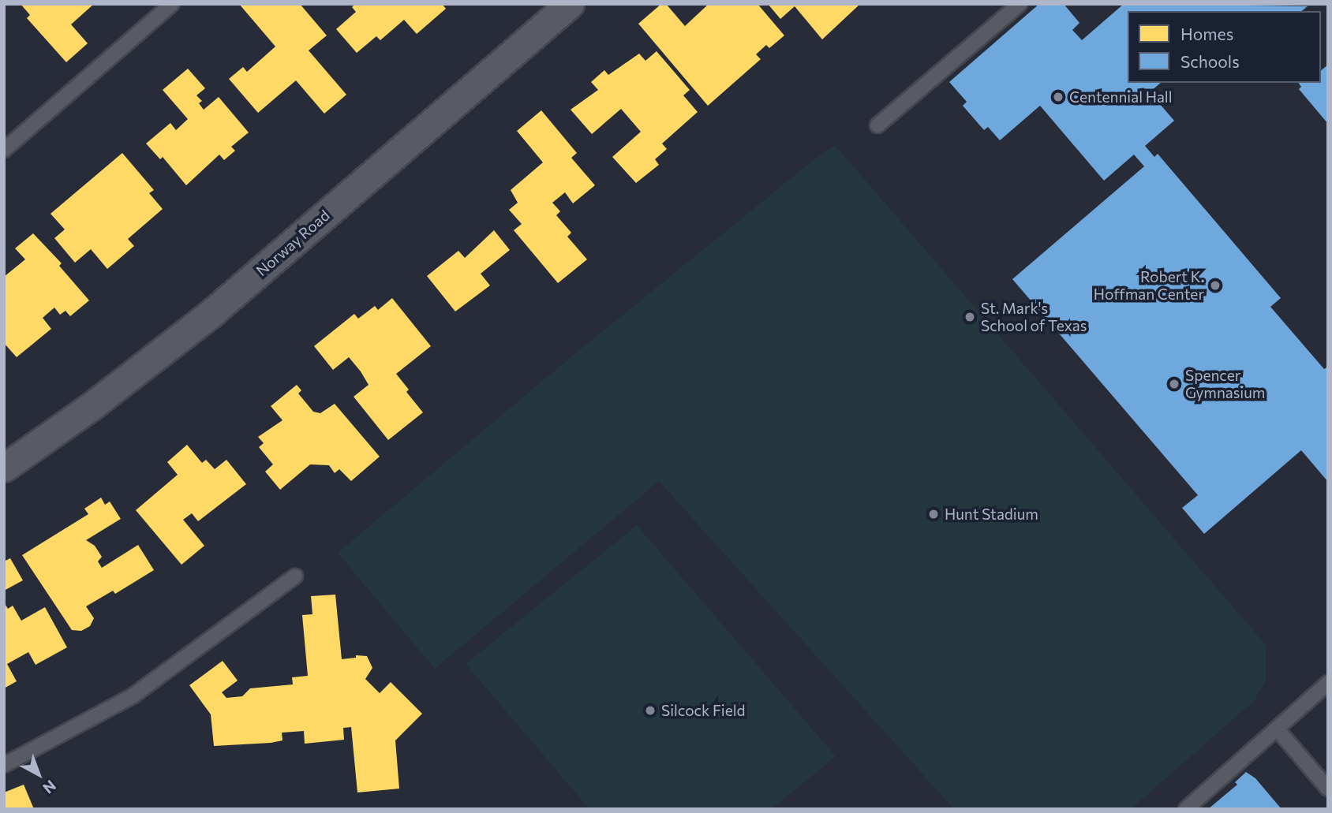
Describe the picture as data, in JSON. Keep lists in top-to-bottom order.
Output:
{
  "streets": {
    "street": ["Norway Road"]
  },
  "places": [
    "Centennial Hall",
    "Robert K. Hoffman Center",
    "St. Mark's School of Texas",
    "Spencer Gymnasium",
    "Hunt Stadium",
    "Silcock Field"
  ],
  "legend": ["Homes", "Schools"],
  "north": "bottom right"
}
